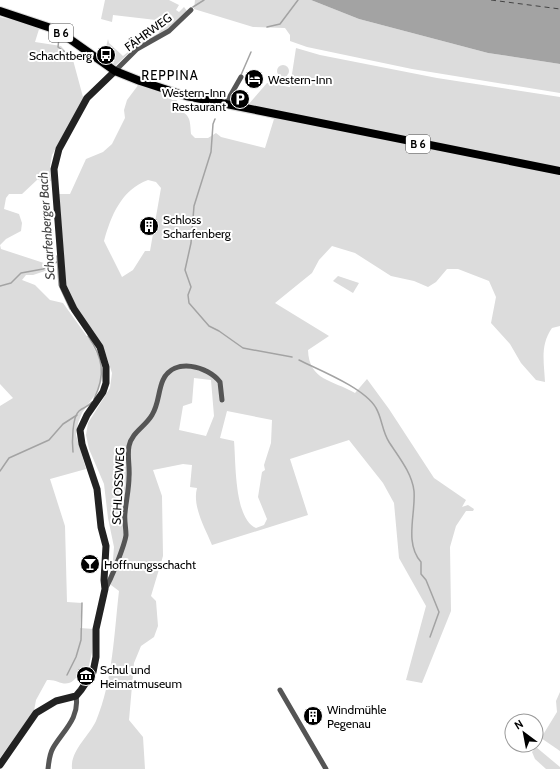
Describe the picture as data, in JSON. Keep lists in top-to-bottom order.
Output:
{
  "streets": {
    "main road": ["B 6"],
    "street": ["FÄHRWEG", "SCHLOSSWEG"]
  },
  "crossings": [
    ["FÄHRWEG", "B 6"]
  ],
  "districts": ["REPPINA"],
  "water": ["Scharfenberger Bach"],
  "places": {
    "bus stop": ["Schachtberg"],
    "hotel": ["Western-Inn"],
    "parking": ["Western-Inn Restaurant"],
    "building": ["Schloss Scharfenberg", "Windmühle Pegenau"],
    "bar": ["Hoffnungsschacht"],
    "museum": ["Schul und Heimatmuseum"]
  },
  "north": "top left"
}
